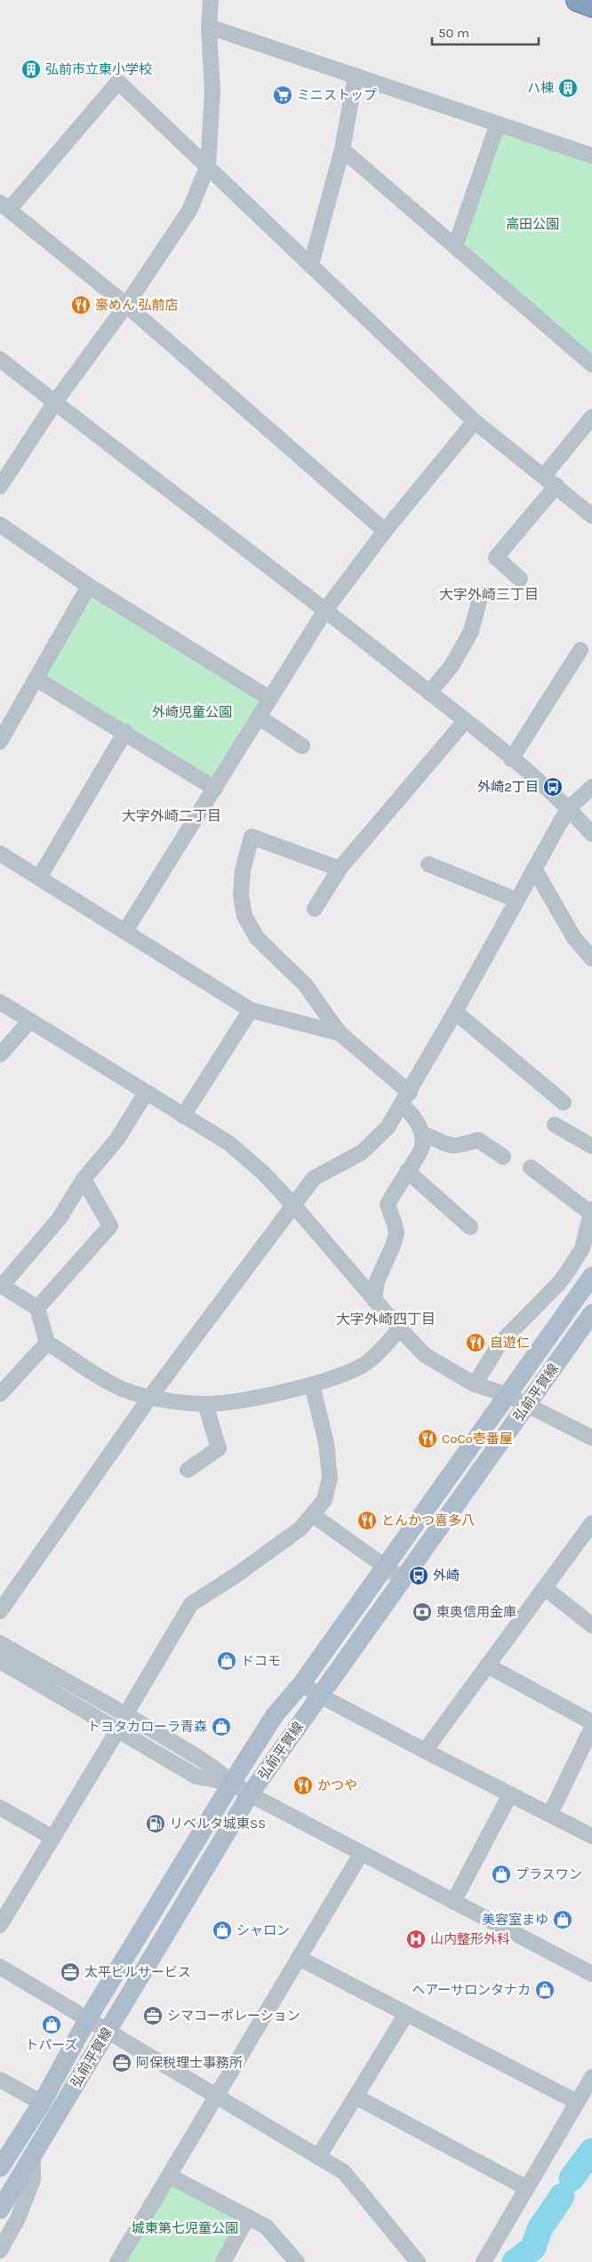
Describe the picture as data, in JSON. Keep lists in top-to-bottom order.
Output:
{
  "streets": {
    "main road": ["弘前平賀線"]
  },
  "districts": ["大字外崎三丁目", "大字外崎二丁目", "大字外崎四丁目"],
  "parks": ["高田公園", "外崎児童公園", "城東第七児童公園"],
  "places": {
    "building": ["弘前市立東小学校", "ハ棟"],
    "supermarket": ["ミニストップ"],
    "restaurant": [
      "豪めん 弘前店",
      "自遊仁",
      "CoCo壱番屋",
      "とんかつ喜多八",
      "かつや"
    ],
    "bus stop": ["外崎2丁目", "外崎"],
    "bank": ["東奥信用金庫"],
    "shop": [
      "ドコモ",
      "トヨタカローラ青森",
      "プラスワン",
      "美容室まゆ",
      "シャロン",
      "ヘアーサロンタナカ",
      "トパーズ"
    ],
    "fuel station": ["リベルタ城東SS"],
    "hospital": ["山内整形外科"],
    "office": ["太平ビルサービス", "シマコーポレーション", "阿保税理士事務所"]
  },
  "scale_bar": "50 m"
}
